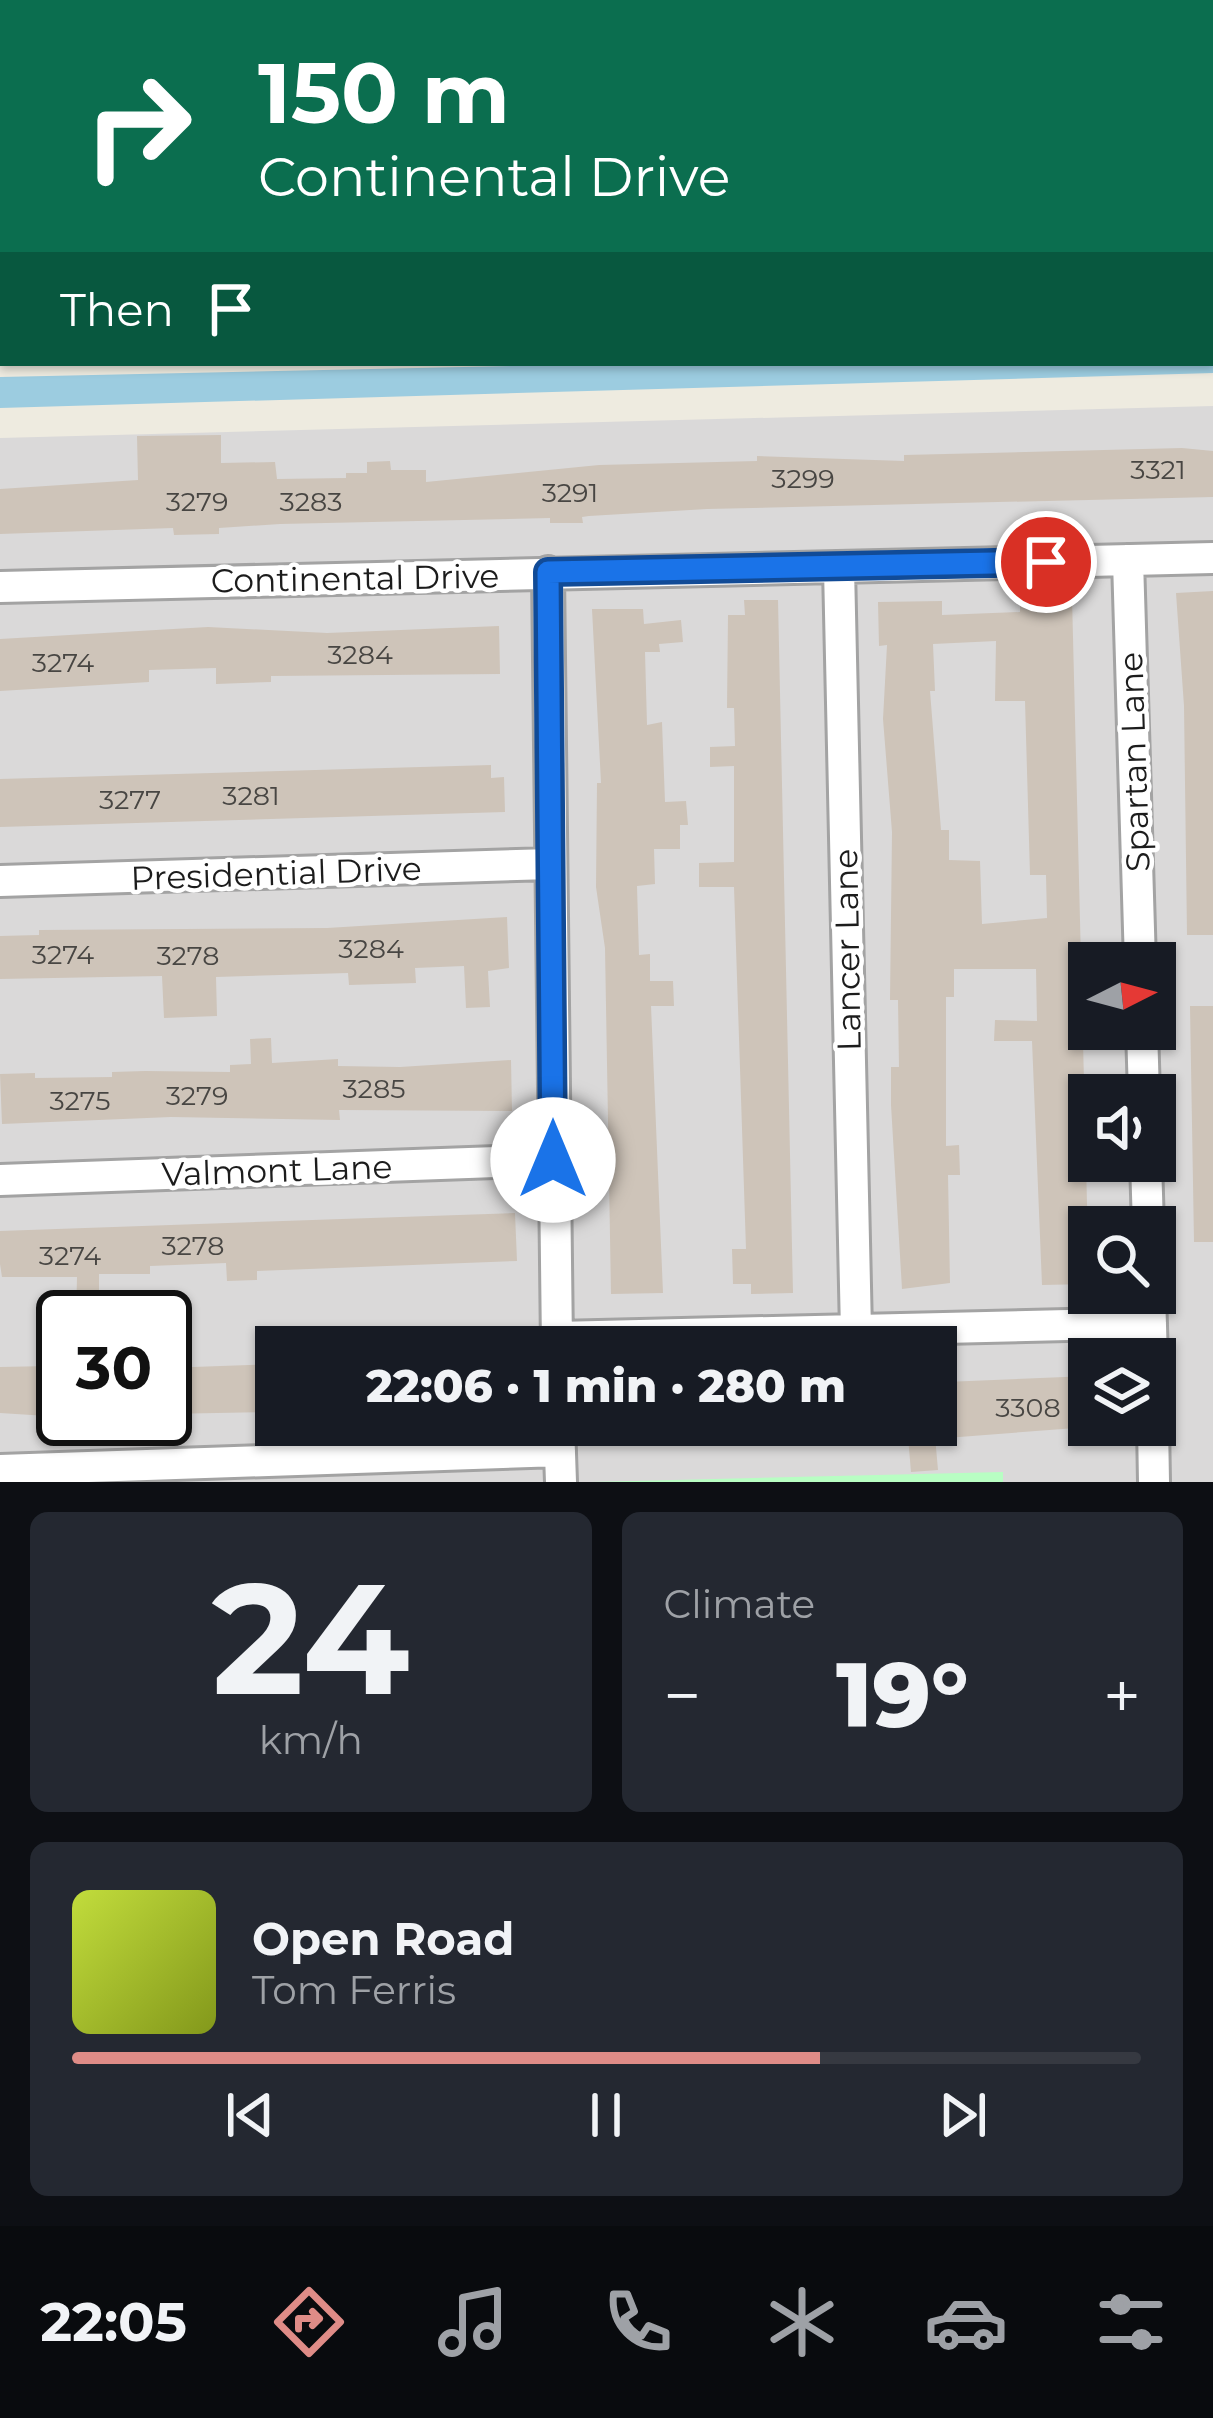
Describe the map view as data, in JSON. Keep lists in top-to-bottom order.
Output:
{
  "streets": {
    "street": [
      "Continental Drive",
      "Spartan Lane",
      "Presidential Drive",
      "Lancer Lane",
      "Valmont Lane"
    ]
  },
  "crossings": [
    ["Continental Drive", "Spartan Lane"],
    ["Continental Drive", "Lancer Lane"]
  ],
  "house_numbers": [
    "3321",
    "3299",
    "3291",
    "3279",
    "3283",
    "3284",
    "3274",
    "3281",
    "3277",
    "3284",
    "3274",
    "3278",
    "3285",
    "3279",
    "3275",
    "3278",
    "3274",
    "3308"
  ],
  "north": "right",
  "page": {
    "turn": ["150 m", "Continental Drive"],
    "then": "Then",
    "limit": "30",
    "trip": "22:06 · 1 min · 280 m",
    "tile": [
      ["24", "km/h"],
      "Climate"
    ],
    "heat": ["−", "19°", "+"],
    "song": ["Open Road", "Tom Ferris"],
    "tabs": "22:05"
  }
}
